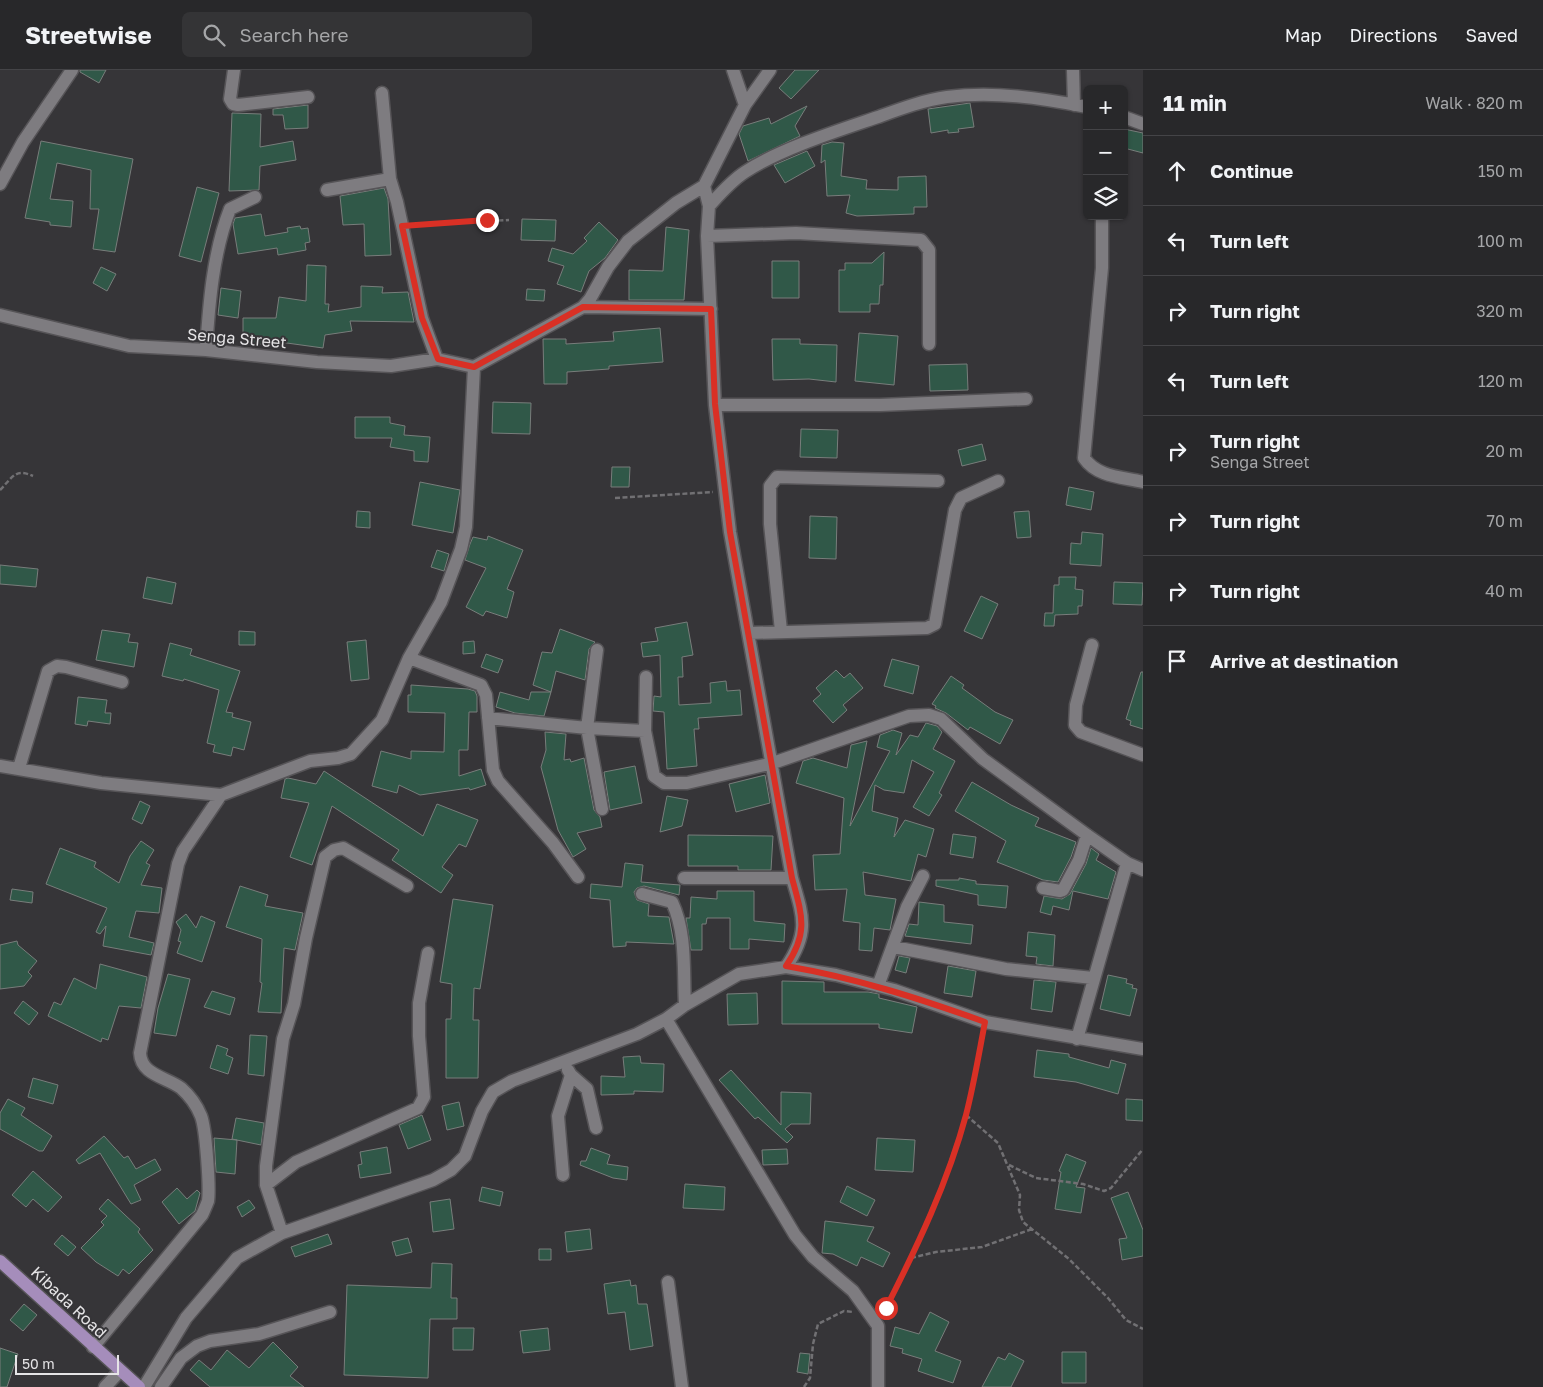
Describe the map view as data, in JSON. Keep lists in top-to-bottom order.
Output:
{
  "streets": {
    "main road": ["Kibada Road"],
    "street": ["Senga Street"]
  },
  "scale_bar": "50 m",
  "page": {
    "header": "Streetwise",
    "search": "Search here",
    "nav": ["Map", "Directions", "Saved"],
    "heading": ["11 min", "Walk · 820 m"],
    "map_buttons": ["+", "−"],
    "list": [
      ["Continue", "150 m"],
      ["Turn left", "100 m"],
      ["Turn right", "320 m"],
      ["Turn left", "120 m"],
      ["Turn right", "Senga Street", "20 m"],
      ["Turn right", "70 m"],
      ["Turn right", "40 m"],
      "Arrive at destination"
    ],
    "scale": "50 m"
  }
}
